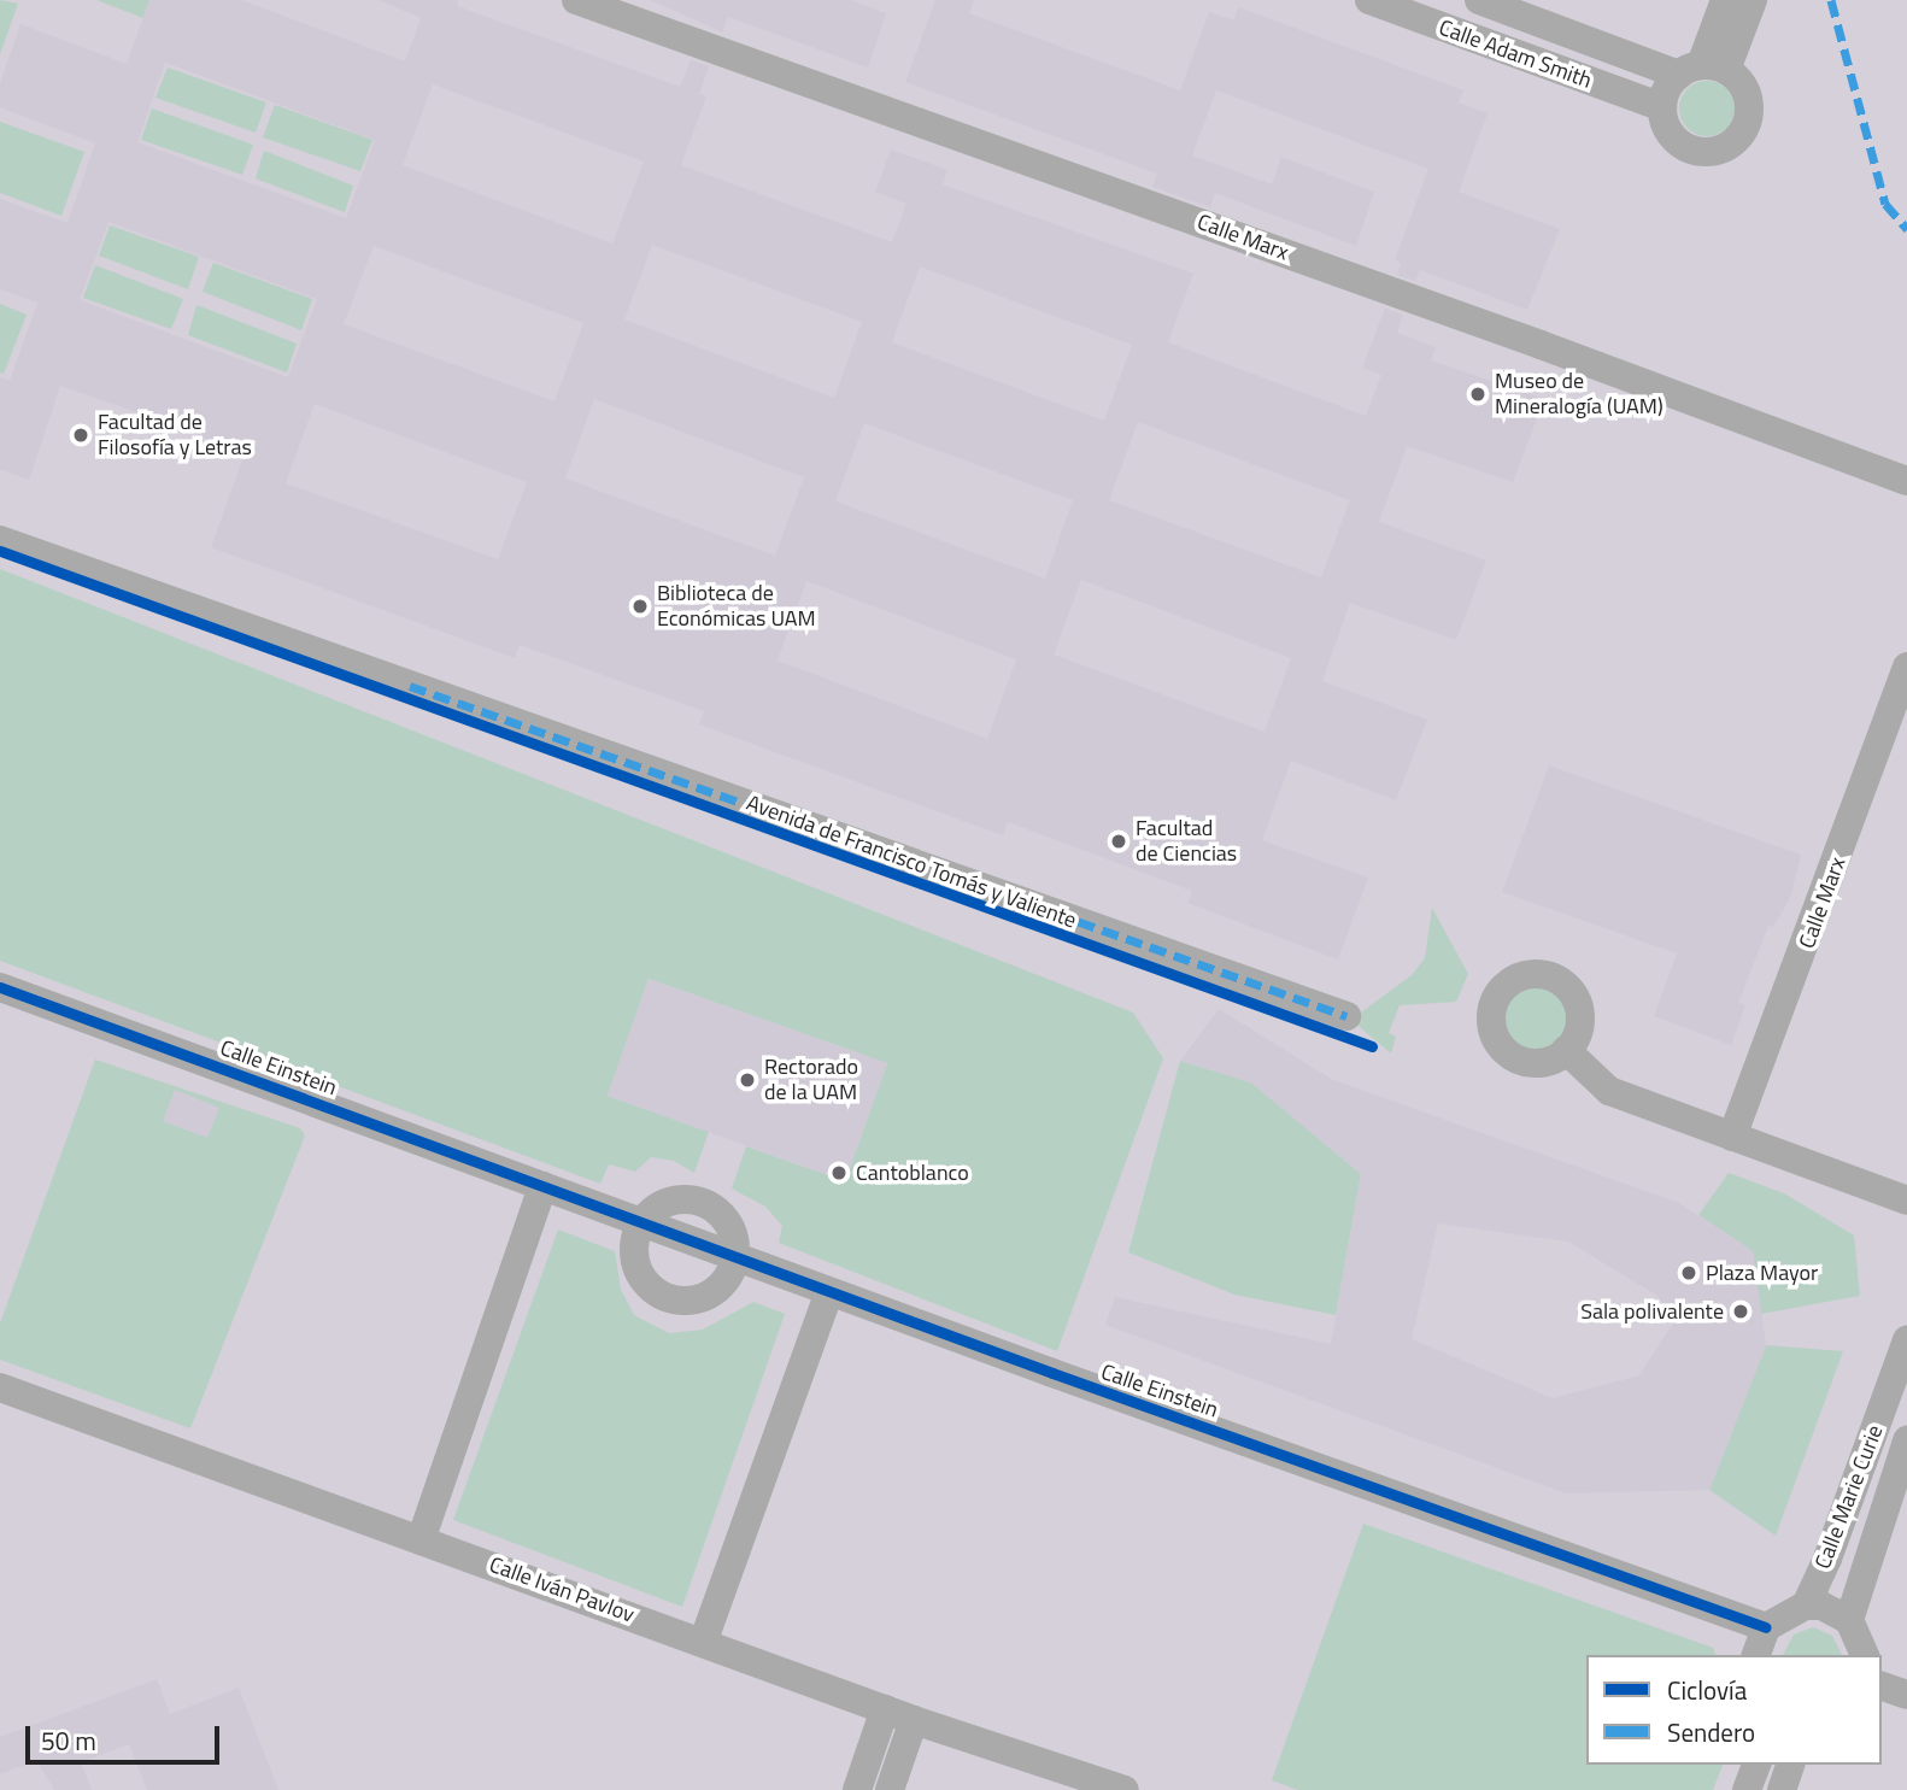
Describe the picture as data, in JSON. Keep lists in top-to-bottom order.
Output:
{
  "streets": {
    "street": [
      "Calle Adam Smith",
      "Calle Marx",
      "Avenida de Francisco Tomás y Valiente",
      "Calle Einstein",
      "Calle Marie Curie",
      "Calle Iván Pavlov"
    ]
  },
  "places": [
    "Museo de Mineralogía (UAM)",
    "Facultad de Filosofía y Letras",
    "Biblioteca de Económicas UAM",
    "Facultad de Ciencias",
    "Rectorado de la UAM",
    "Cantoblanco",
    "Plaza Mayor",
    "Sala polivalente"
  ],
  "legend": ["Ciclovía", "Sendero"],
  "scale_bar": "50 m"
}
